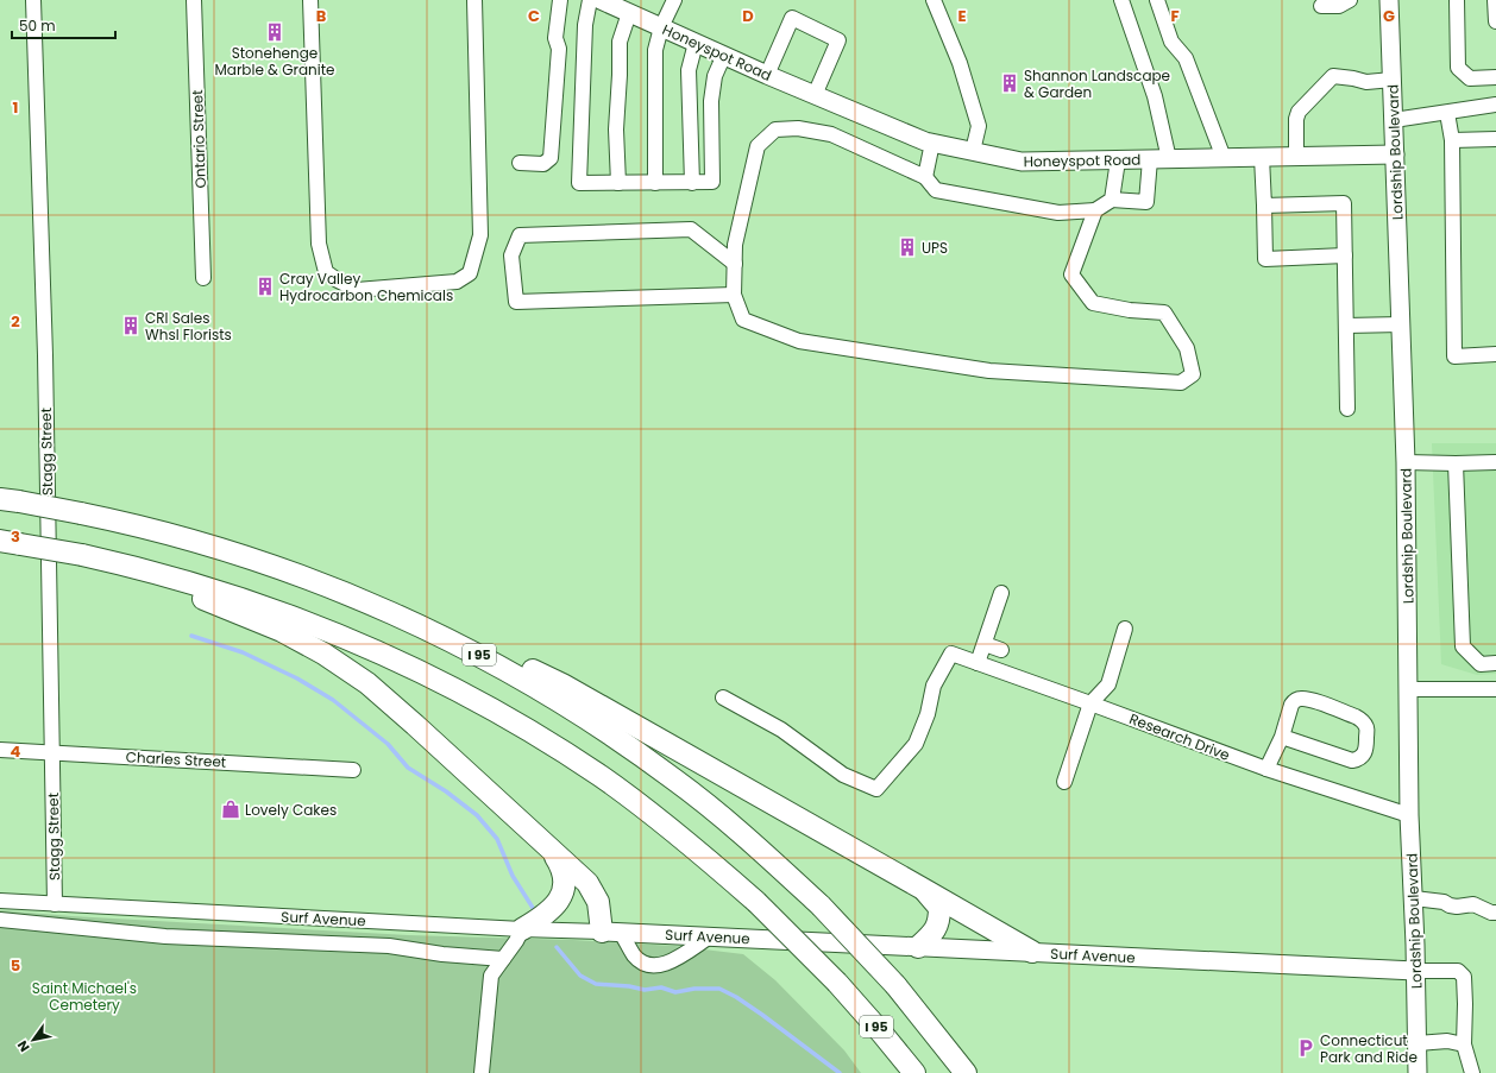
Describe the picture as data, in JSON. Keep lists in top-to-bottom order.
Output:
{
  "streets": {
    "highway": ["I 95"],
    "main road": ["Honeyspot Road", "Lordship Boulevard", "Surf Avenue"],
    "street": [
      "Ontario Street",
      "Stagg Street",
      "Research Drive",
      "Charles Street"
    ]
  },
  "crossings": [
    ["Honeyspot Road", "Lordship Boulevard"],
    ["Lordship Boulevard", "Research Drive"],
    ["Lordship Boulevard", "Surf Avenue"],
    ["Stagg Street", "Charles Street"],
    ["Stagg Street", "Surf Avenue"]
  ],
  "parks": ["Saint Michael's Cemetery"],
  "places": {
    "building": [
      "Stonehenge Marble & Granite",
      "Shannon Landscape & Garden",
      "UPS",
      "Cray Valley Hydrocarbon Chemicals",
      "CRI Sales Whsl Florists"
    ],
    "shop": ["Lovely Cakes"],
    "parking": ["Connecticut Park and Ride"]
  },
  "scale_bar": "50 m",
  "north": "bottom left",
  "grid": {
    "columns": [
      "B",
      "C",
      "D",
      "E",
      "F",
      "G"
    ],
    "rows": [
      "1",
      "2",
      "3",
      "4",
      "5"
    ]
  }
}
